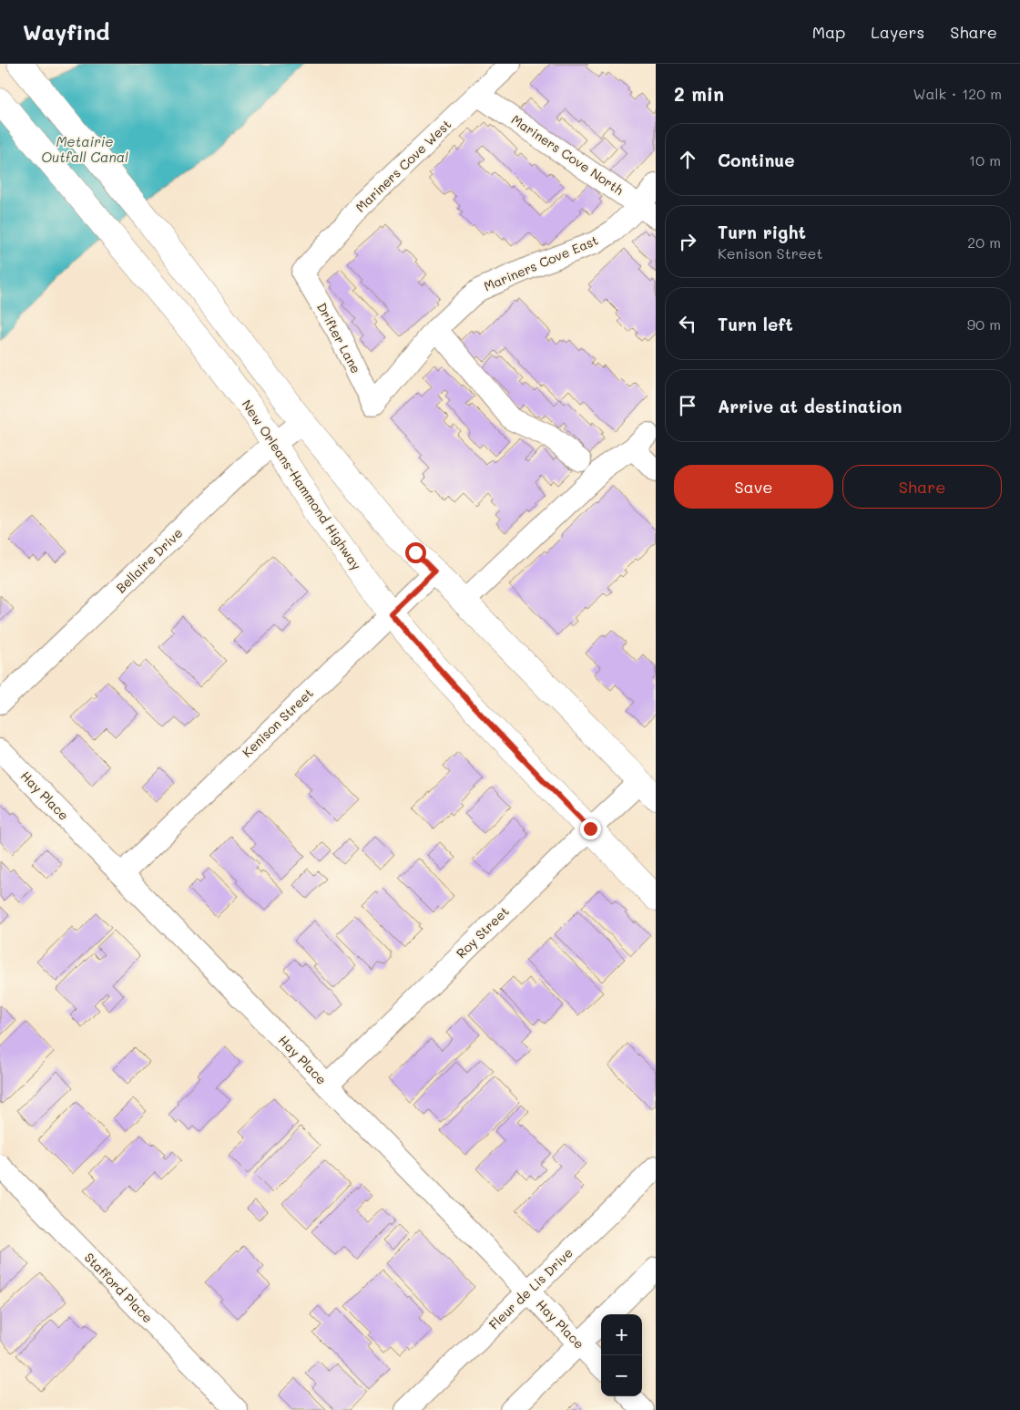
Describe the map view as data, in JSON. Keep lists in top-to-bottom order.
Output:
{
  "streets": {
    "main road": ["New Orleans-Hammond Highway"],
    "street": [
      "Mariners Cove North",
      "Mariners Cove West",
      "Mariners Cove East",
      "Drifter Lane",
      "Bellaire Drive",
      "Kenison Street",
      "Hay Place",
      "Roy Street",
      "Stafford Place",
      "Fleur de Lis Drive"
    ]
  },
  "crossings": [
    ["Mariners Cove North", "Mariners Cove West"],
    ["Mariners Cove North", "Mariners Cove East"],
    ["Mariners Cove West", "Drifter Lane"],
    ["Mariners Cove East", "Drifter Lane"],
    ["New Orleans-Hammond Highway", "Bellaire Drive"],
    ["New Orleans-Hammond Highway", "Kenison Street"],
    ["New Orleans-Hammond Highway", "Roy Street"],
    ["Kenison Street", "Hay Place"],
    ["Hay Place", "Roy Street"],
    ["Hay Place", "Fleur de Lis Drive"]
  ],
  "water": ["Metairie Outfall Canal"],
  "page": {
    "header": "Wayfind",
    "nav": ["Map", "Layers", "Share"],
    "heading": ["2 min", "Walk · 120 m"],
    "list": [
      ["Continue", "10 m"],
      ["Turn right", "Kenison Street", "20 m"],
      ["Turn left", "90 m"],
      "Arrive at destination"
    ],
    "buttons": ["Save", "Share"],
    "map_buttons": ["+", "−"]
  }
}
